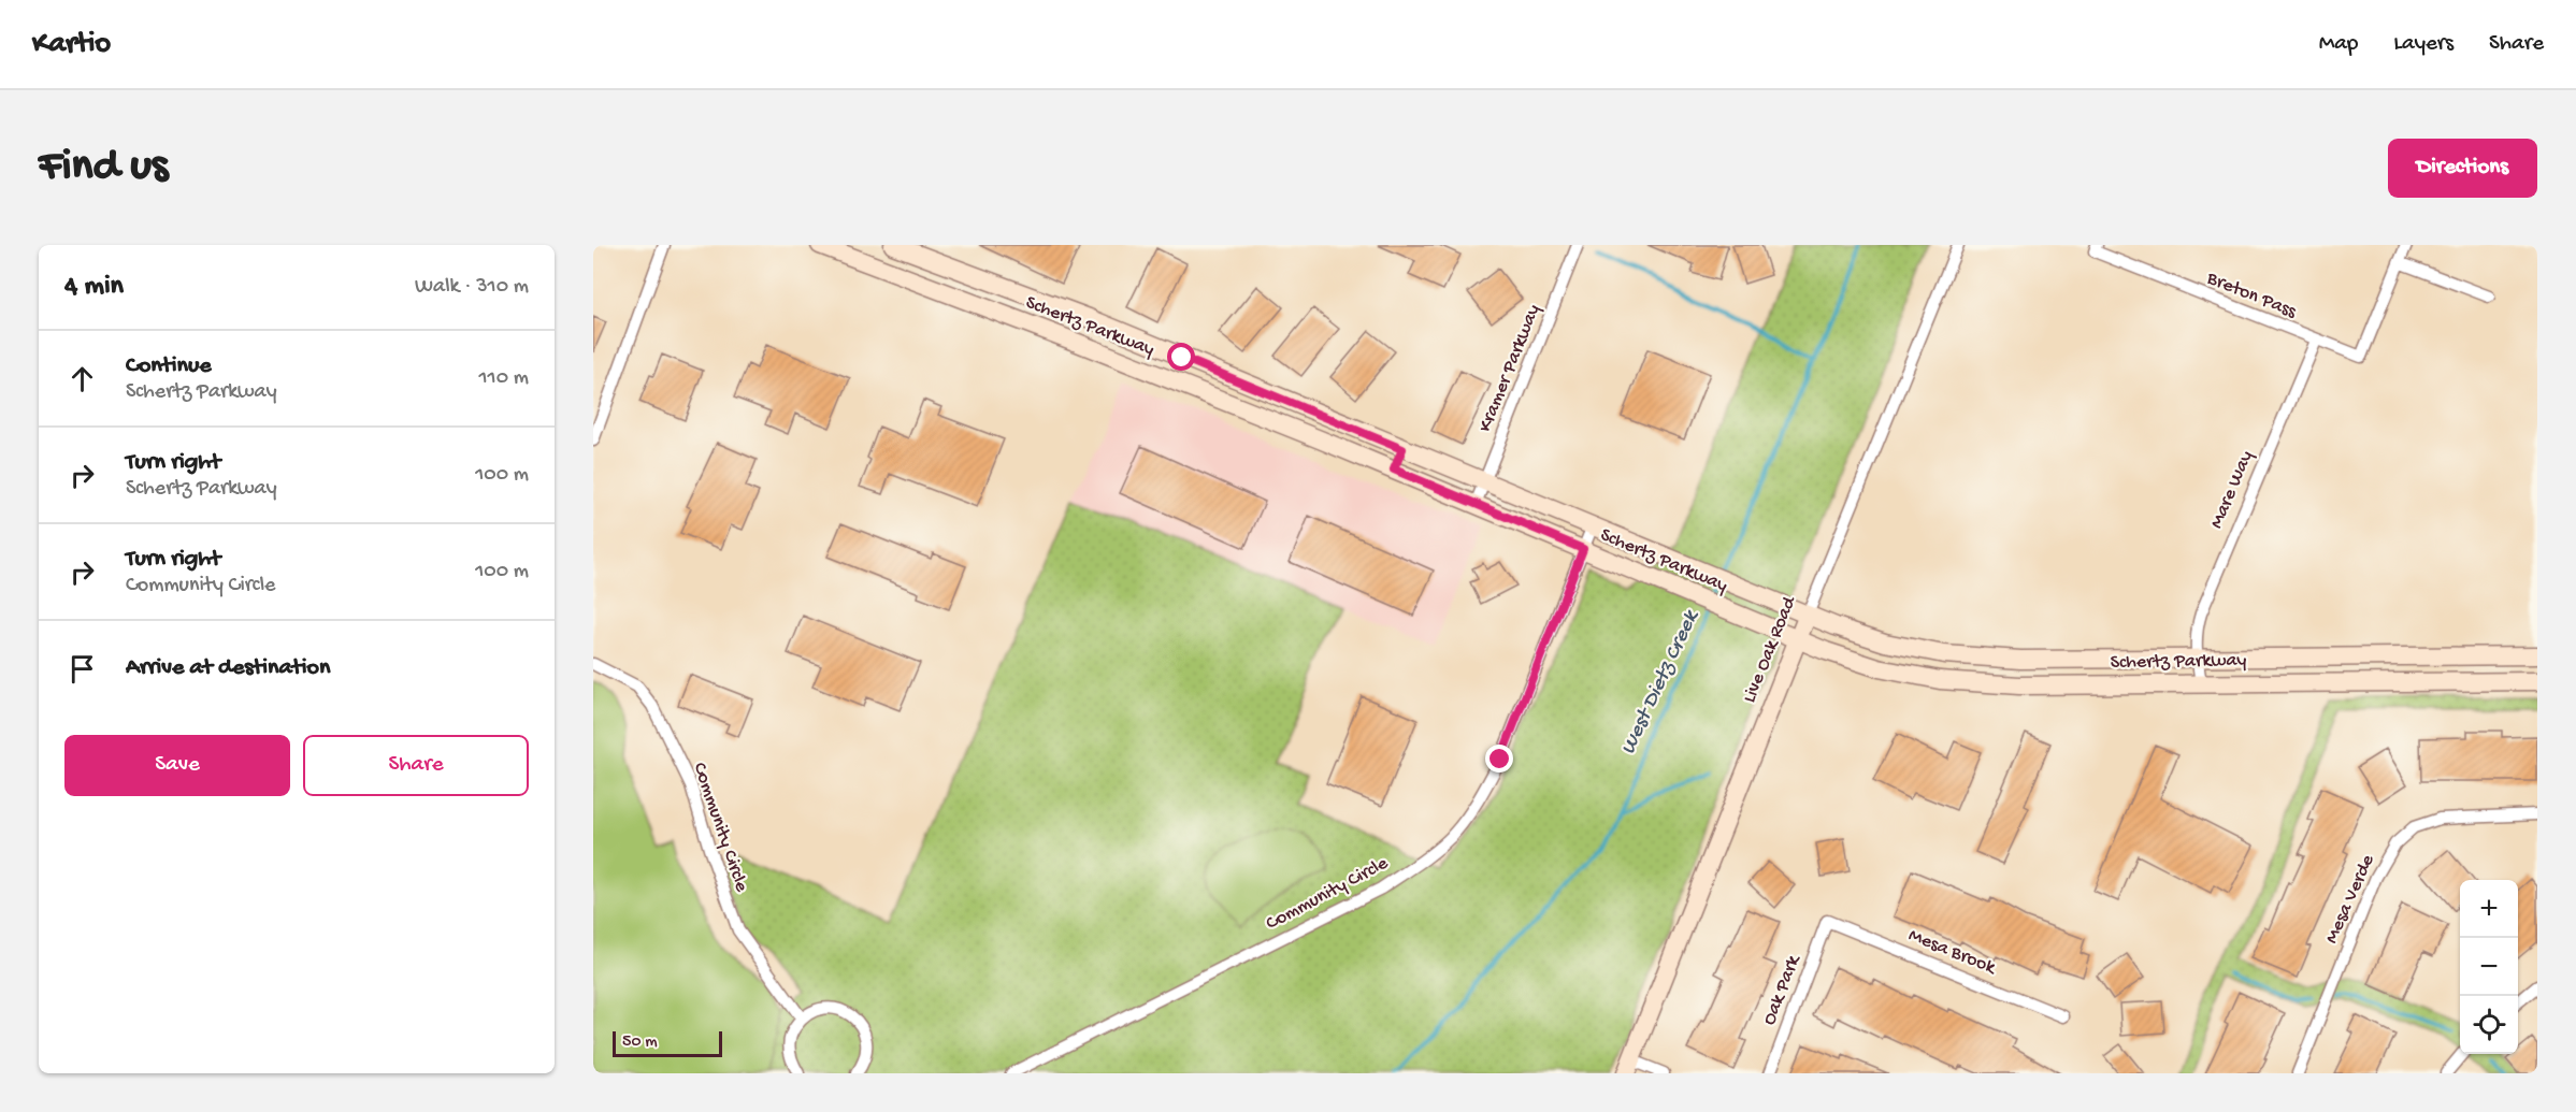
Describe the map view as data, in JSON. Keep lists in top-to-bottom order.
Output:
{
  "streets": {
    "main road": ["Schertz Parkway", "Live Oak Road"],
    "street": [
      "Breton Pass",
      "Kramer Parkway",
      "Mare Way",
      "Community Circle",
      "Mesa Verde",
      "Mesa Brook",
      "Oak Park"
    ]
  },
  "crossings": [
    ["Breton Pass", "Mare Way"],
    ["Schertz Parkway", "Kramer Parkway"],
    ["Schertz Parkway", "Mare Way"],
    ["Schertz Parkway", "Live Oak Road"],
    ["Schertz Parkway", "Community Circle"],
    ["Mesa Brook", "Oak Park"]
  ],
  "water": ["West Dietz Creek"],
  "scale_bar": "50 m",
  "page": {
    "header": "Kartio",
    "nav": ["Map", "Layers", "Share"],
    "buttons": [
      "Directions",
      ["Save", "Share"]
    ],
    "title": "Find us",
    "heading": ["4 min", "Walk · 310 m"],
    "list": [
      ["Continue", "Schertz Parkway", "110 m"],
      ["Turn right", "Schertz Parkway", "100 m"],
      ["Turn right", "Community Circle", "100 m"],
      "Arrive at destination"
    ],
    "map_buttons": ["+", "−"],
    "scale": "50 m"
  }
}
